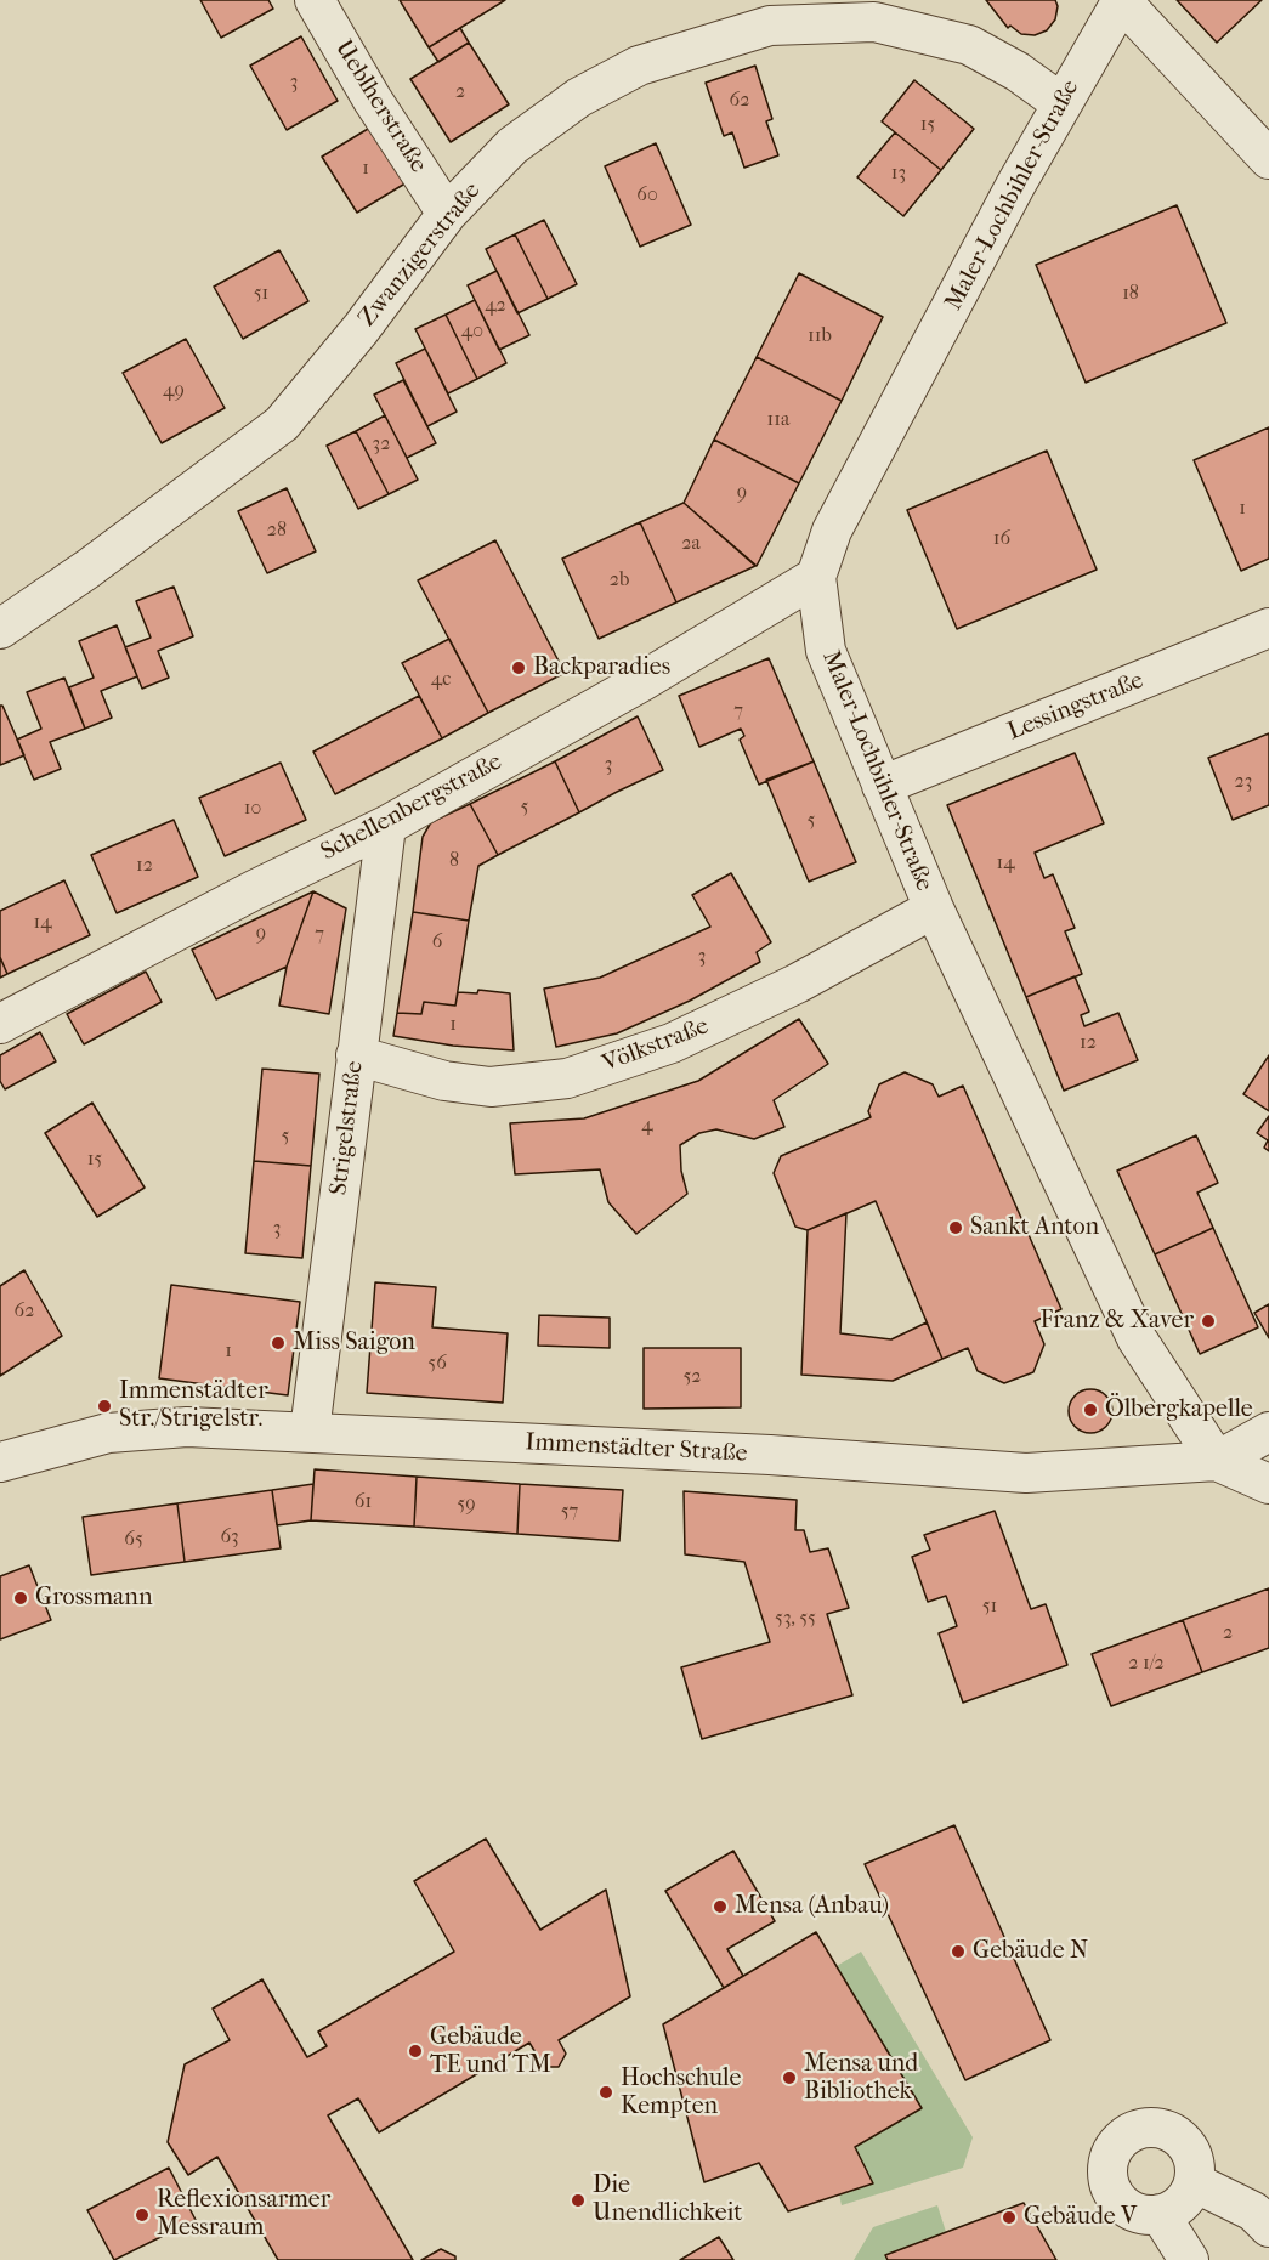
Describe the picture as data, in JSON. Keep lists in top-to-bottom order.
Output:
{
  "streets": {
    "street": [
      "Ueblherstraße",
      "Maler-Lochbihler-Straße",
      "Zwanzigerstraße",
      "Lessingstraße",
      "Schellenbergstraße",
      "Völkstraße",
      "Strigelstraße",
      "Immenstädter Straße"
    ]
  },
  "crossings": [
    ["Ueblherstraße", "Zwanzigerstraße"],
    ["Maler-Lochbihler-Straße", "Zwanzigerstraße"],
    ["Maler-Lochbihler-Straße", "Lessingstraße"],
    ["Maler-Lochbihler-Straße", "Schellenbergstraße"],
    ["Maler-Lochbihler-Straße", "Völkstraße"],
    ["Maler-Lochbihler-Straße", "Immenstädter Straße"],
    ["Schellenbergstraße", "Strigelstraße"],
    ["Völkstraße", "Strigelstraße"],
    ["Strigelstraße", "Immenstädter Straße"]
  ],
  "places": [
    "Backparadies",
    "Sankt Anton",
    "Franz & Xaver",
    "Miss Saigon",
    "Immenstädter Str./Strigelstr.",
    "Ölbergkapelle",
    "Grossmann",
    "Mensa (Anbau)",
    "Gebäude N",
    "Gebäude TE und TM",
    "Mensa und Bibliothek",
    "Hochschule Kempten",
    "Die Unendlichkeit",
    "Reflexionsarmer Messraum",
    "Gebäude V"
  ],
  "house_numbers": [
    "3",
    "2",
    "62",
    "15",
    "1",
    "13",
    "60",
    "51",
    "18",
    "42",
    "40",
    "11b",
    "49",
    "11a",
    "32",
    "9",
    "1",
    "28",
    "16",
    "2a",
    "2b",
    "4c",
    "7",
    "3",
    "23",
    "5",
    "10",
    "5",
    "8",
    "14",
    "12",
    "14",
    "9",
    "7",
    "6",
    "3",
    "1",
    "12",
    "4",
    "5",
    "15",
    "3",
    "62",
    "1",
    "56",
    "52",
    "61",
    "59",
    "57",
    "63",
    "65",
    "51",
    "53, 55",
    "2",
    "2 1/2"
  ]
}
